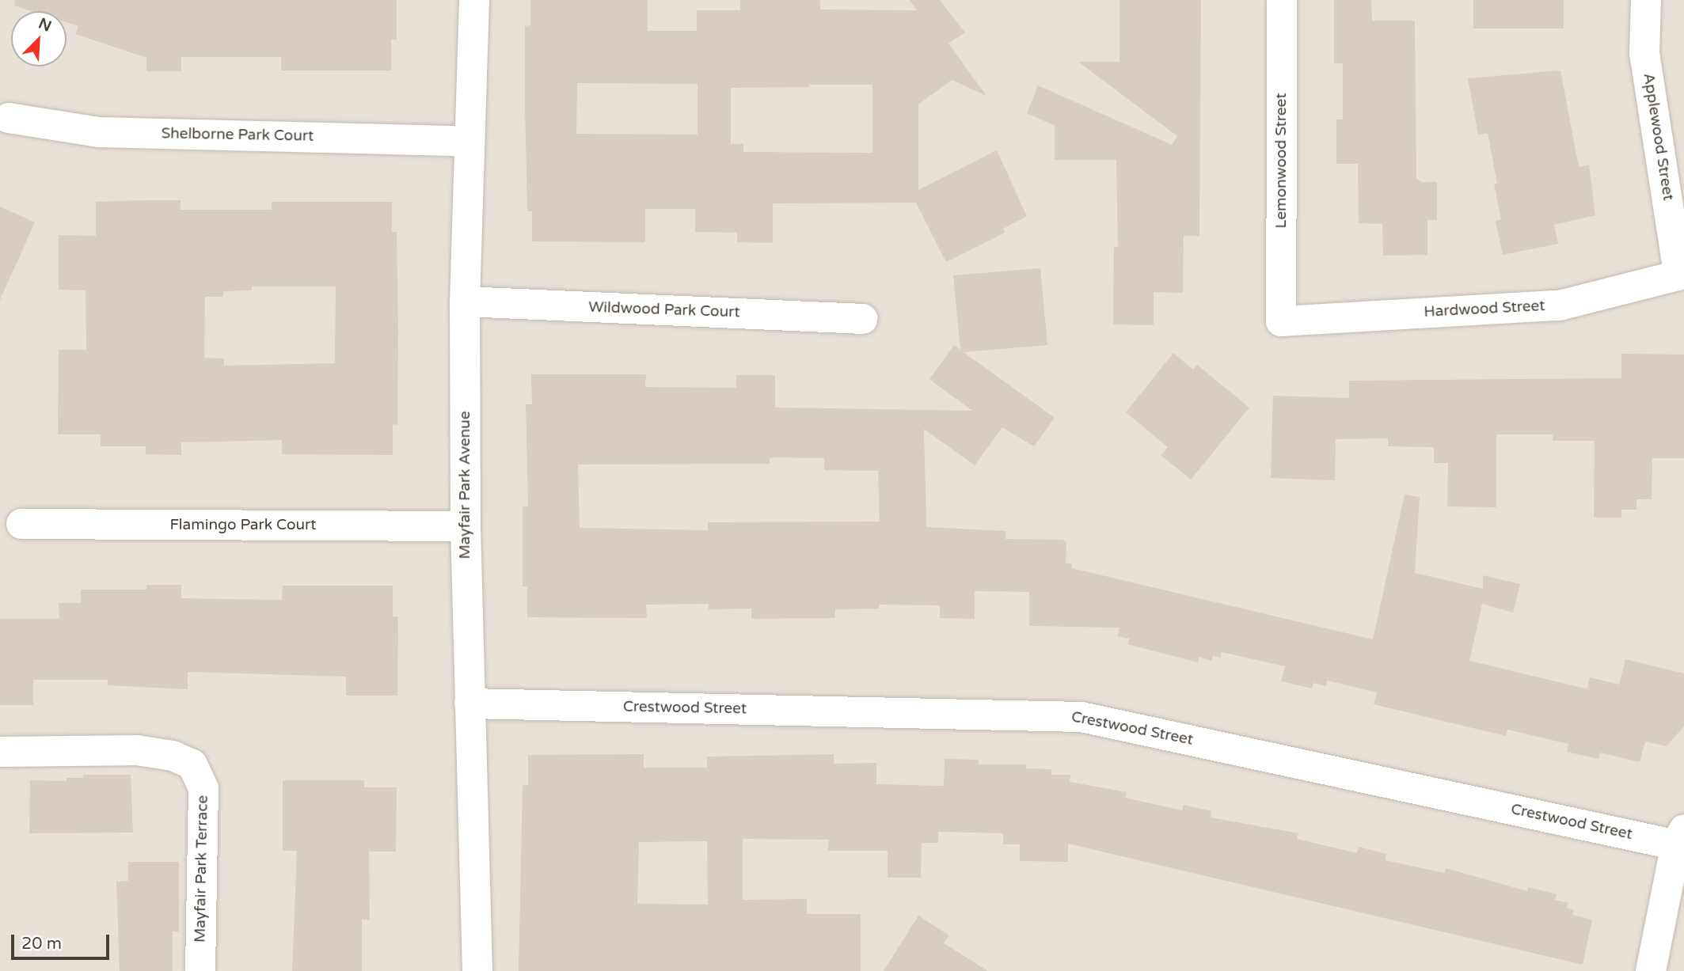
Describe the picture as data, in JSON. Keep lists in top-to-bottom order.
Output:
{
  "streets": {
    "street": [
      "Shelborne Park Court",
      "Applewood Street",
      "Lemonwood Street",
      "Hardwood Street",
      "Wildwood Park Court",
      "Mayfair Park Avenue",
      "Flamingo Park Court",
      "Crestwood Street",
      "Mayfair Park Terrace"
    ]
  },
  "crossings": [
    ["Shelborne Park Court", "Mayfair Park Avenue"],
    ["Applewood Street", "Hardwood Street"],
    ["Lemonwood Street", "Hardwood Street"],
    ["Wildwood Park Court", "Mayfair Park Avenue"],
    ["Mayfair Park Avenue", "Flamingo Park Court"],
    ["Mayfair Park Avenue", "Crestwood Street"]
  ],
  "scale_bar": "20 m",
  "north": "top right"
}
